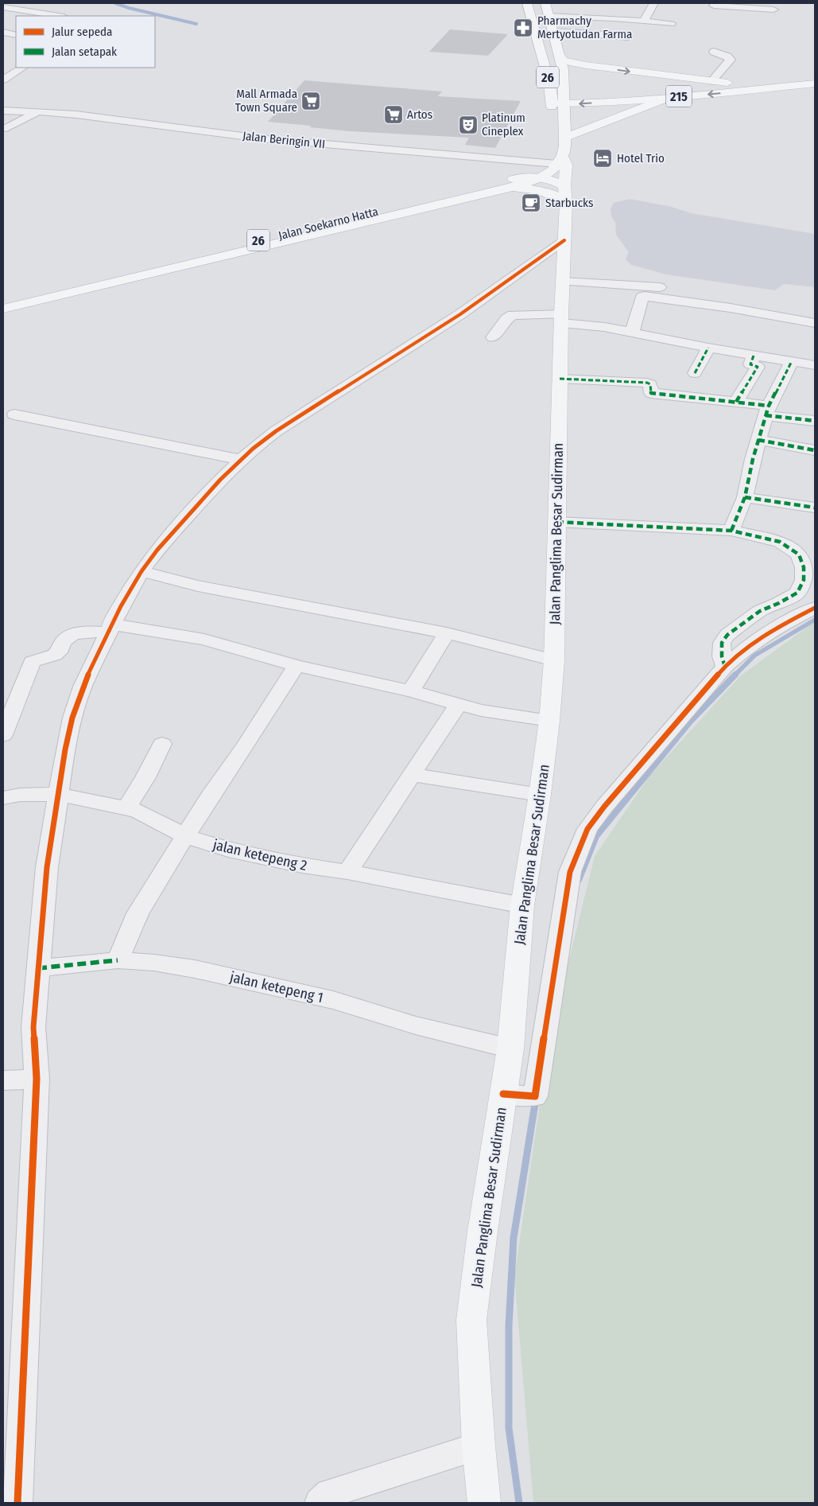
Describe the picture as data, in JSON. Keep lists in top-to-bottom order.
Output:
{
  "streets": {
    "main road": [
      "26",
      "215",
      "Jalan Soekarno Hatta",
      "Jalan Panglima Besar Sudirman"
    ],
    "street": ["Jalan Beringin VII", "jalan ketepeng 2", "jalan ketepeng 1"]
  },
  "crossings": [
    ["26", "215"],
    ["26", "Jalan Beringin VII"],
    ["26", "Jalan Soekarno Hatta"],
    ["Jalan Panglima Besar Sudirman", "jalan ketepeng 2"],
    ["Jalan Panglima Besar Sudirman", "jalan ketepeng 1"]
  ],
  "places": {
    "pharmacy": ["Pharmachy Mertyotudan Farma"],
    "supermarket": ["Mall Armada Town Square", "Artos"],
    "theatre": ["Platinum Cineplex"],
    "hotel": ["Hotel Trio"],
    "cafe": ["Starbucks"]
  },
  "legend": ["Jalur sepeda", "Jalan setapak"]
}
